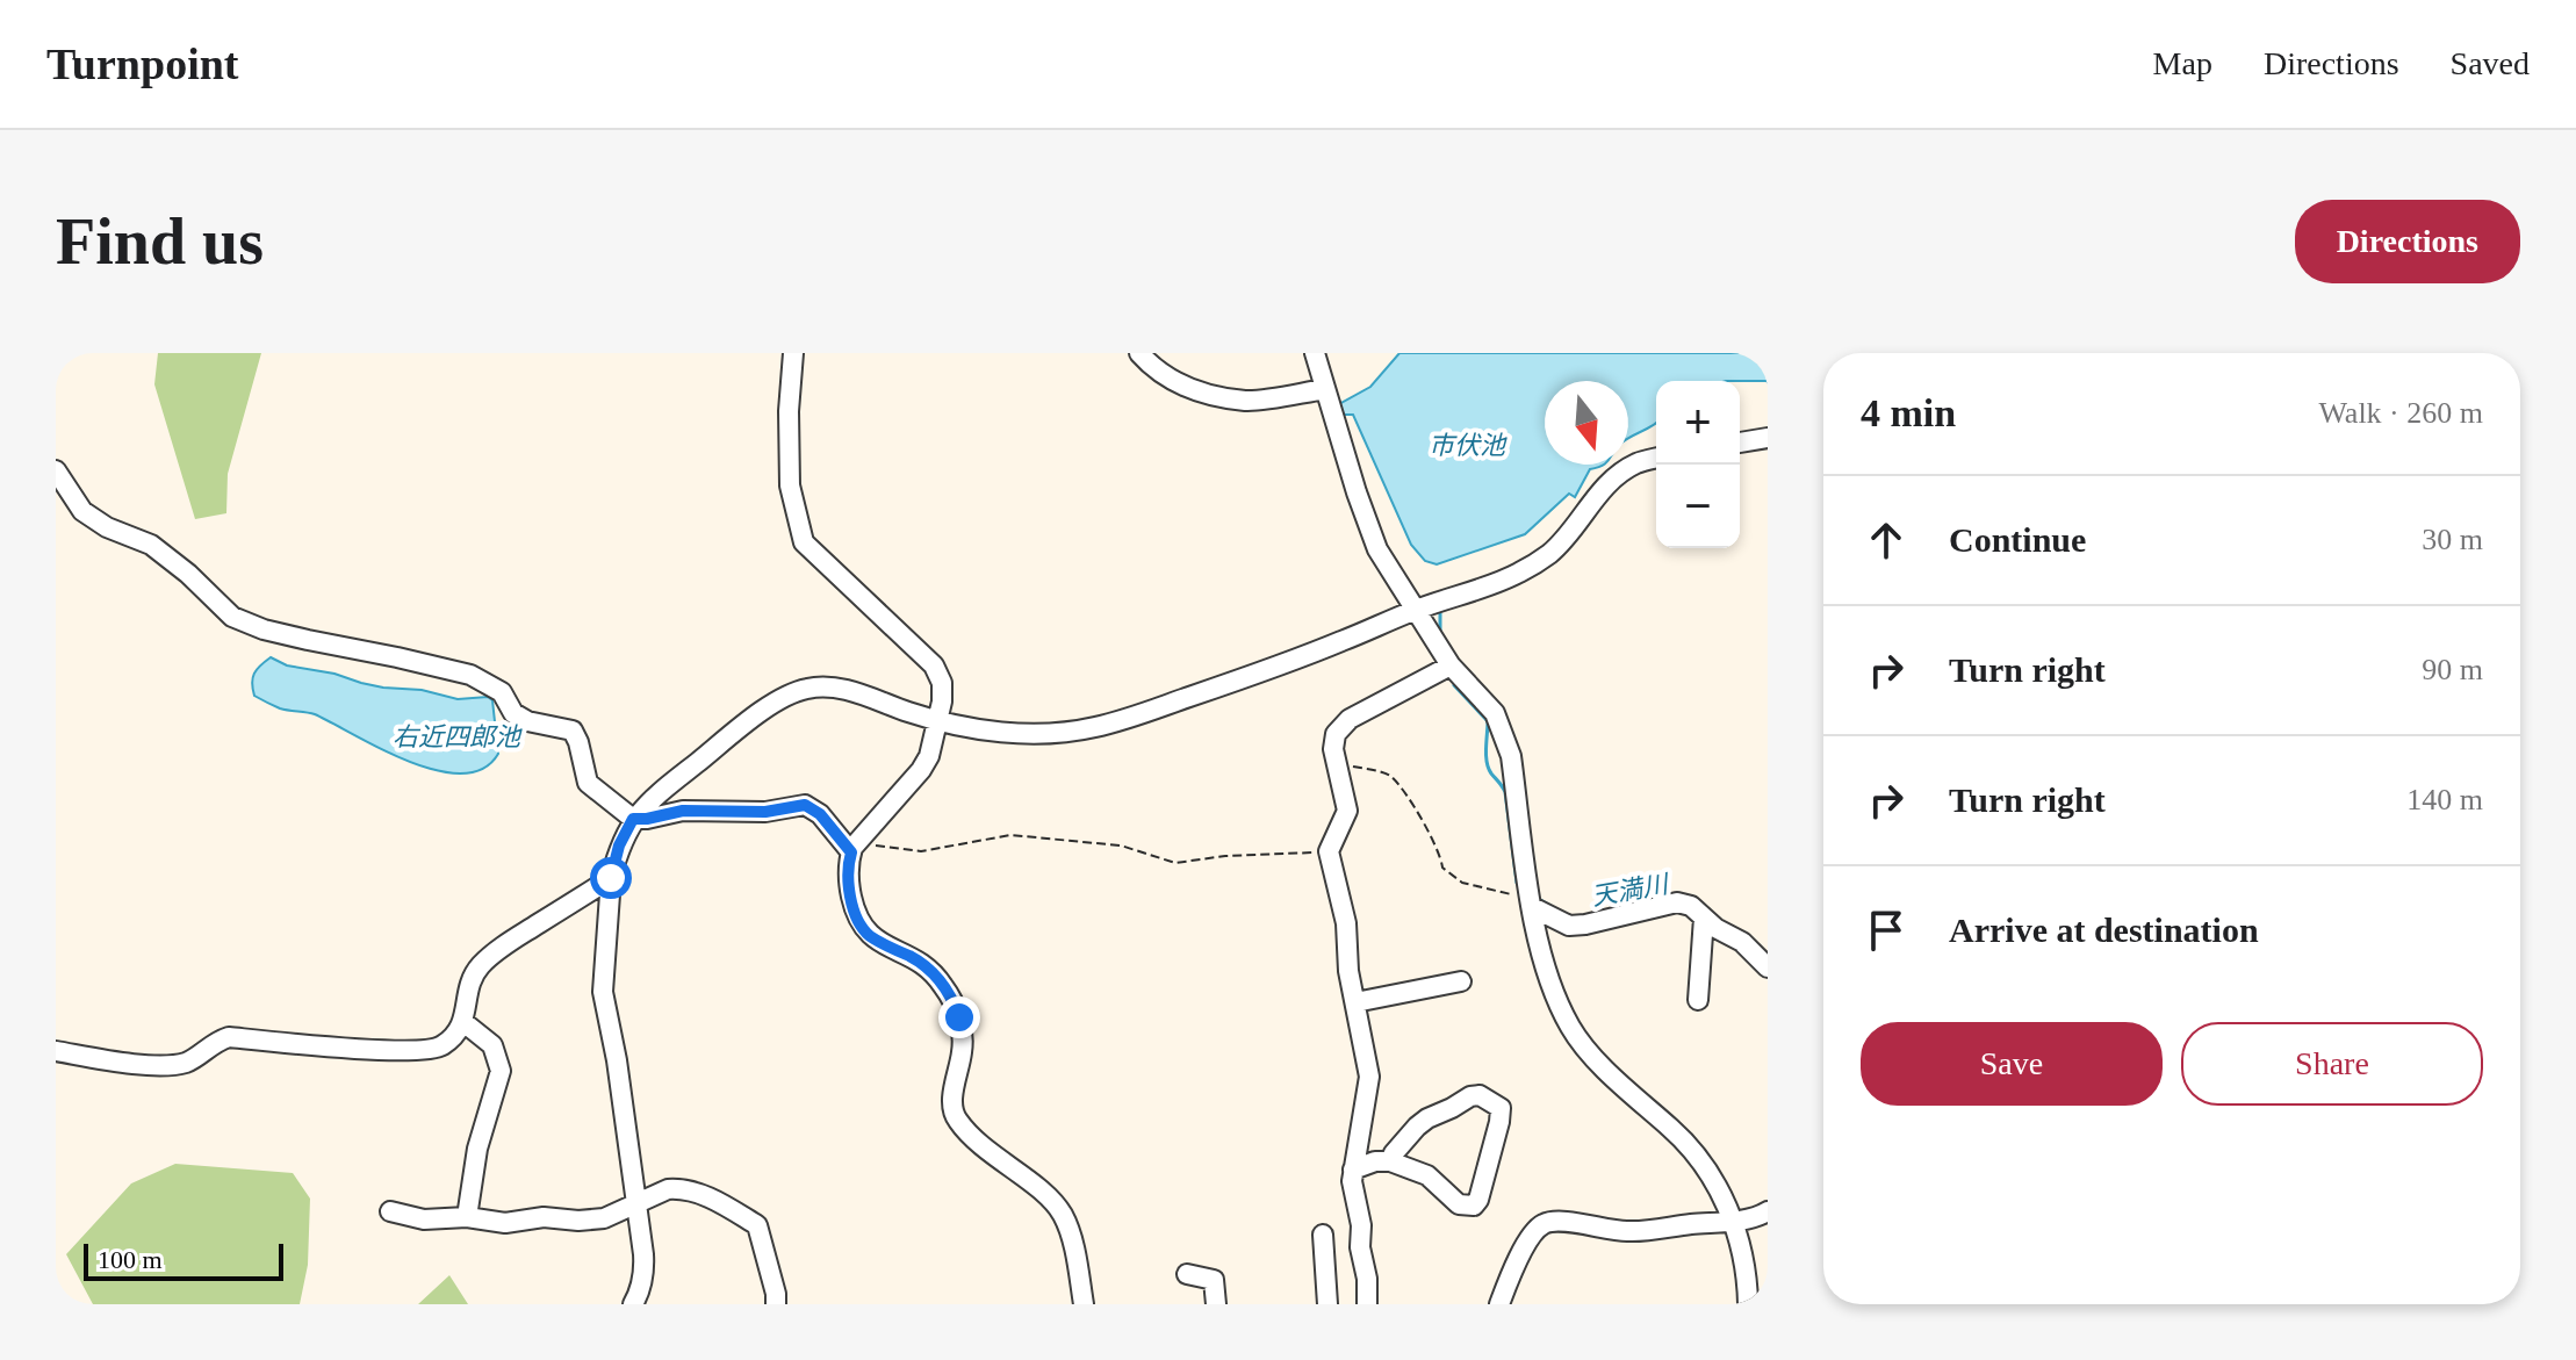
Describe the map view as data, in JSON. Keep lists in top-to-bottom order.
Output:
{
  "water": ["市伏池", "右近四郎池", "天満川"],
  "scale_bar": "100 m",
  "north": "bottom",
  "page": {
    "header": "Turnpoint",
    "nav": ["Map", "Directions", "Saved"],
    "buttons": [
      "Directions",
      ["Save", "Share"]
    ],
    "title": "Find us",
    "heading": ["4 min", "Walk · 260 m"],
    "map_buttons": ["+", "−"],
    "list": [
      ["Continue", "30 m"],
      ["Turn right", "90 m"],
      ["Turn right", "140 m"],
      "Arrive at destination"
    ],
    "scale": "100 m"
  }
}
